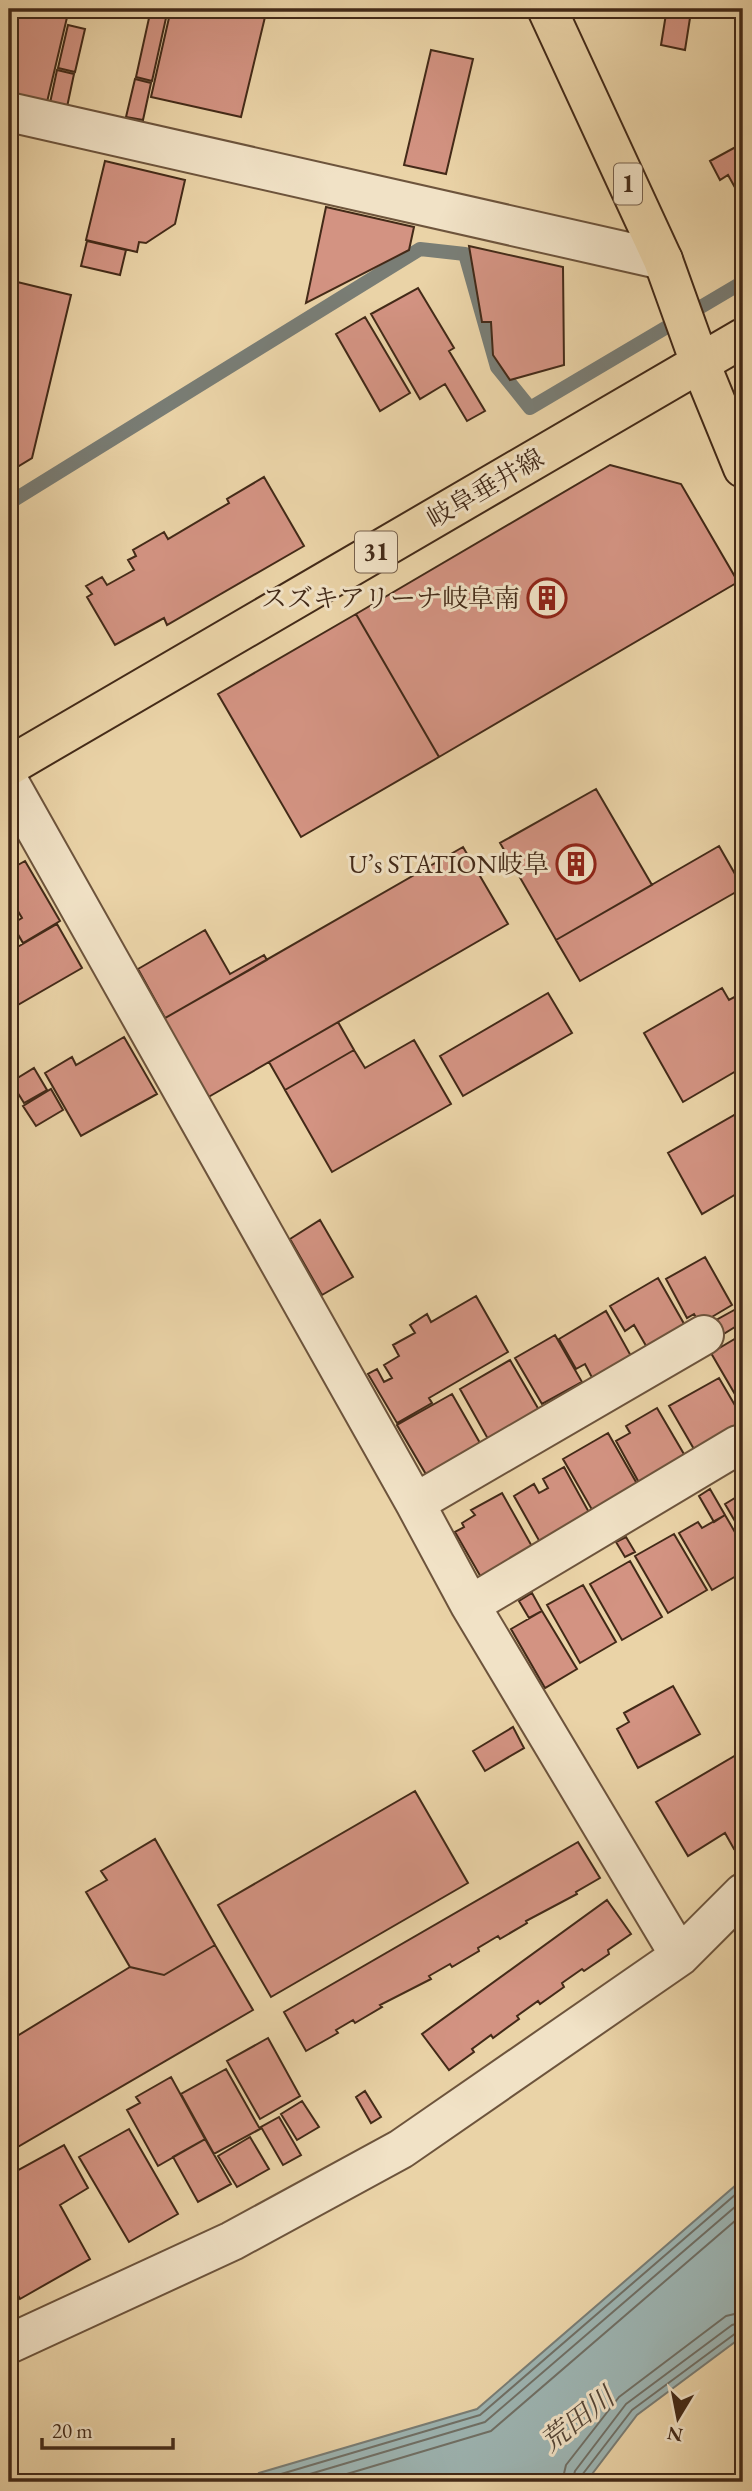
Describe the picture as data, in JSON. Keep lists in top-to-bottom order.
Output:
{
  "streets": {
    "main road": ["1", "岐阜垂井線", "31"]
  },
  "crossings": [
    ["1", "岐阜垂井線"]
  ],
  "water": ["荒田川"],
  "places": {
    "building": ["スズキアリーナ岐阜南", "U’s STATION岐阜"]
  },
  "scale_bar": "20 m",
  "north": "bottom"
}
